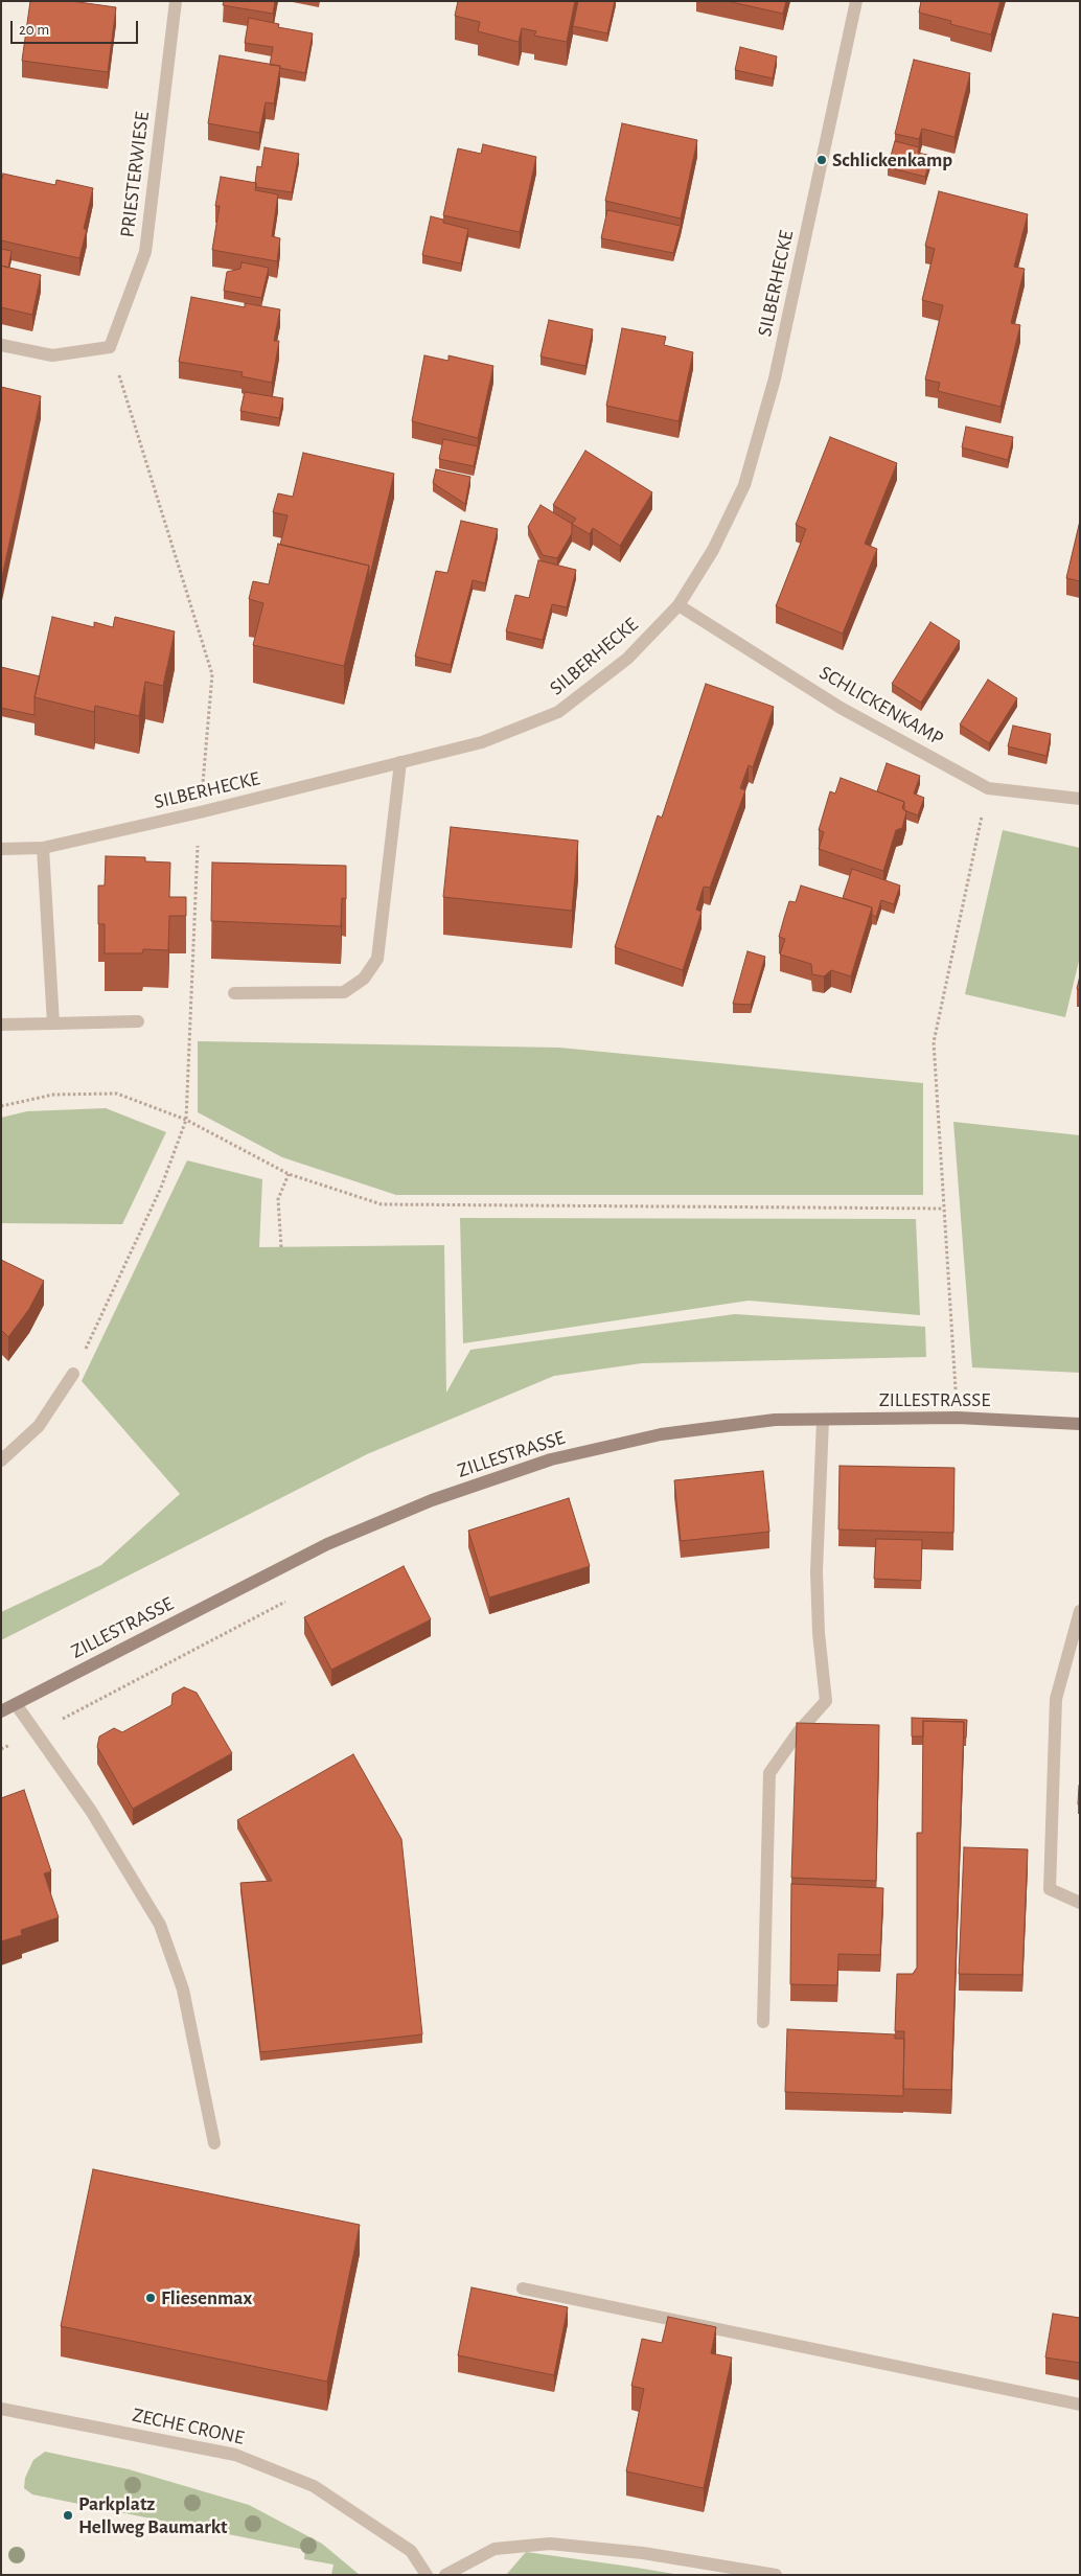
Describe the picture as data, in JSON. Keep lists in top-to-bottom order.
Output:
{
  "streets": {
    "main road": ["ZILLESTRASSE"],
    "street": [
      "PRIESTERWIESE",
      "SILBERHECKE",
      "SCHLICKENKAMP",
      "ZECHE CRONE"
    ]
  },
  "crossings": [
    ["SILBERHECKE", "SCHLICKENKAMP"]
  ],
  "places": ["Schlickenkamp", "Fliesenmax", "Parkplatz Hellweg Baumarkt"],
  "scale_bar": "20 m"
}
